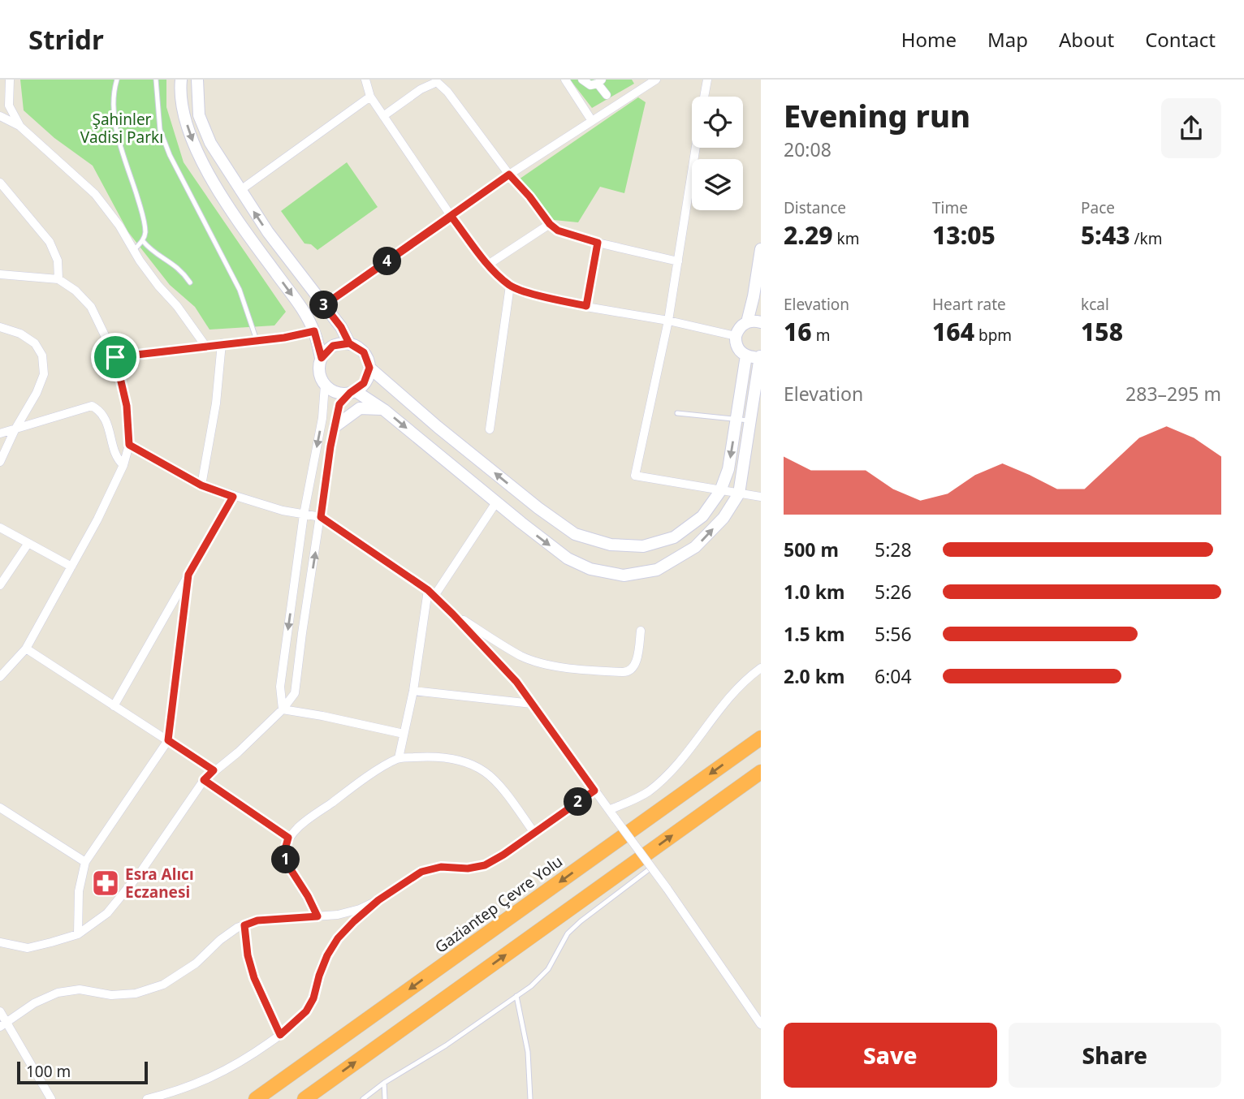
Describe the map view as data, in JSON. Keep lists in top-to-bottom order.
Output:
{
  "streets": {
    "highway": ["Gaziantep Çevre Yolu"]
  },
  "parks": ["Şahinler Vadisi Parkı"],
  "places": {
    "pharmacy": ["Esra Alıcı Eczanesi"]
  },
  "scale_bar": "100 m",
  "page": {
    "header": "Stridr",
    "nav": [
      "Home",
      "Map",
      "About",
      "Contact"
    ],
    "heading": ["Evening run", "20:08"],
    "stats": [
      ["Distance", "2.29 km"],
      ["Time", "13:05"],
      ["Pace", "5:43 /km"],
      ["Elevation", "16 m"],
      ["Heart rate", "164 bpm"],
      ["kcal", "158"]
    ],
    "pins": [
      "4",
      "3",
      "2",
      "1"
    ],
    "chart": ["Elevation", "283–295 m"],
    "list": [
      {
        "name": "500 m",
        "note": "5:28"
      },
      {
        "name": "1.0 km",
        "note": "5:26"
      },
      {
        "name": "1.5 km",
        "note": "5:56"
      },
      {
        "name": "2.0 km",
        "note": "6:04"
      }
    ],
    "buttons": ["Save", "Share"],
    "scale": "100 m"
  }
}
